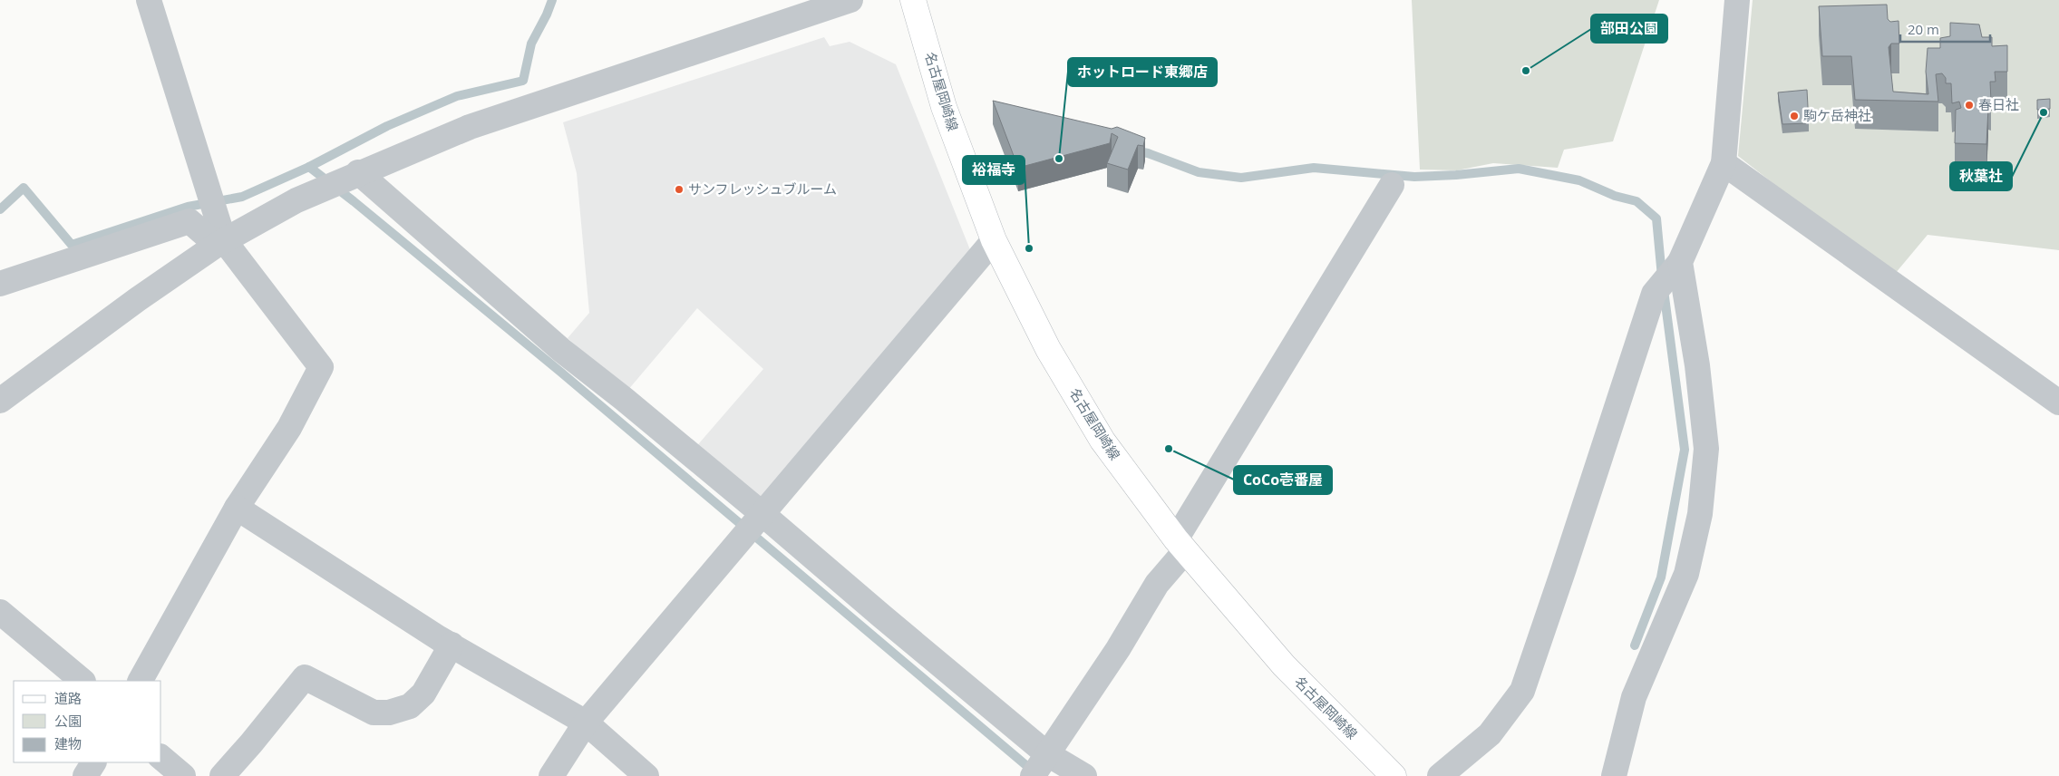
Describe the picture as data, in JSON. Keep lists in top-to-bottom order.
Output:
{
  "streets": {
    "main road": ["名古屋岡崎線"]
  },
  "places": [
    "部田公園",
    "春日社",
    "秋葉社",
    "駒ケ岳神社",
    "ホットロード東郷店",
    "サンフレッシュブルーム",
    "裕福寺",
    "CoCo壱番屋"
  ],
  "legend": ["道路", "公園", "建物"],
  "scale_bar": "20 m"
}
